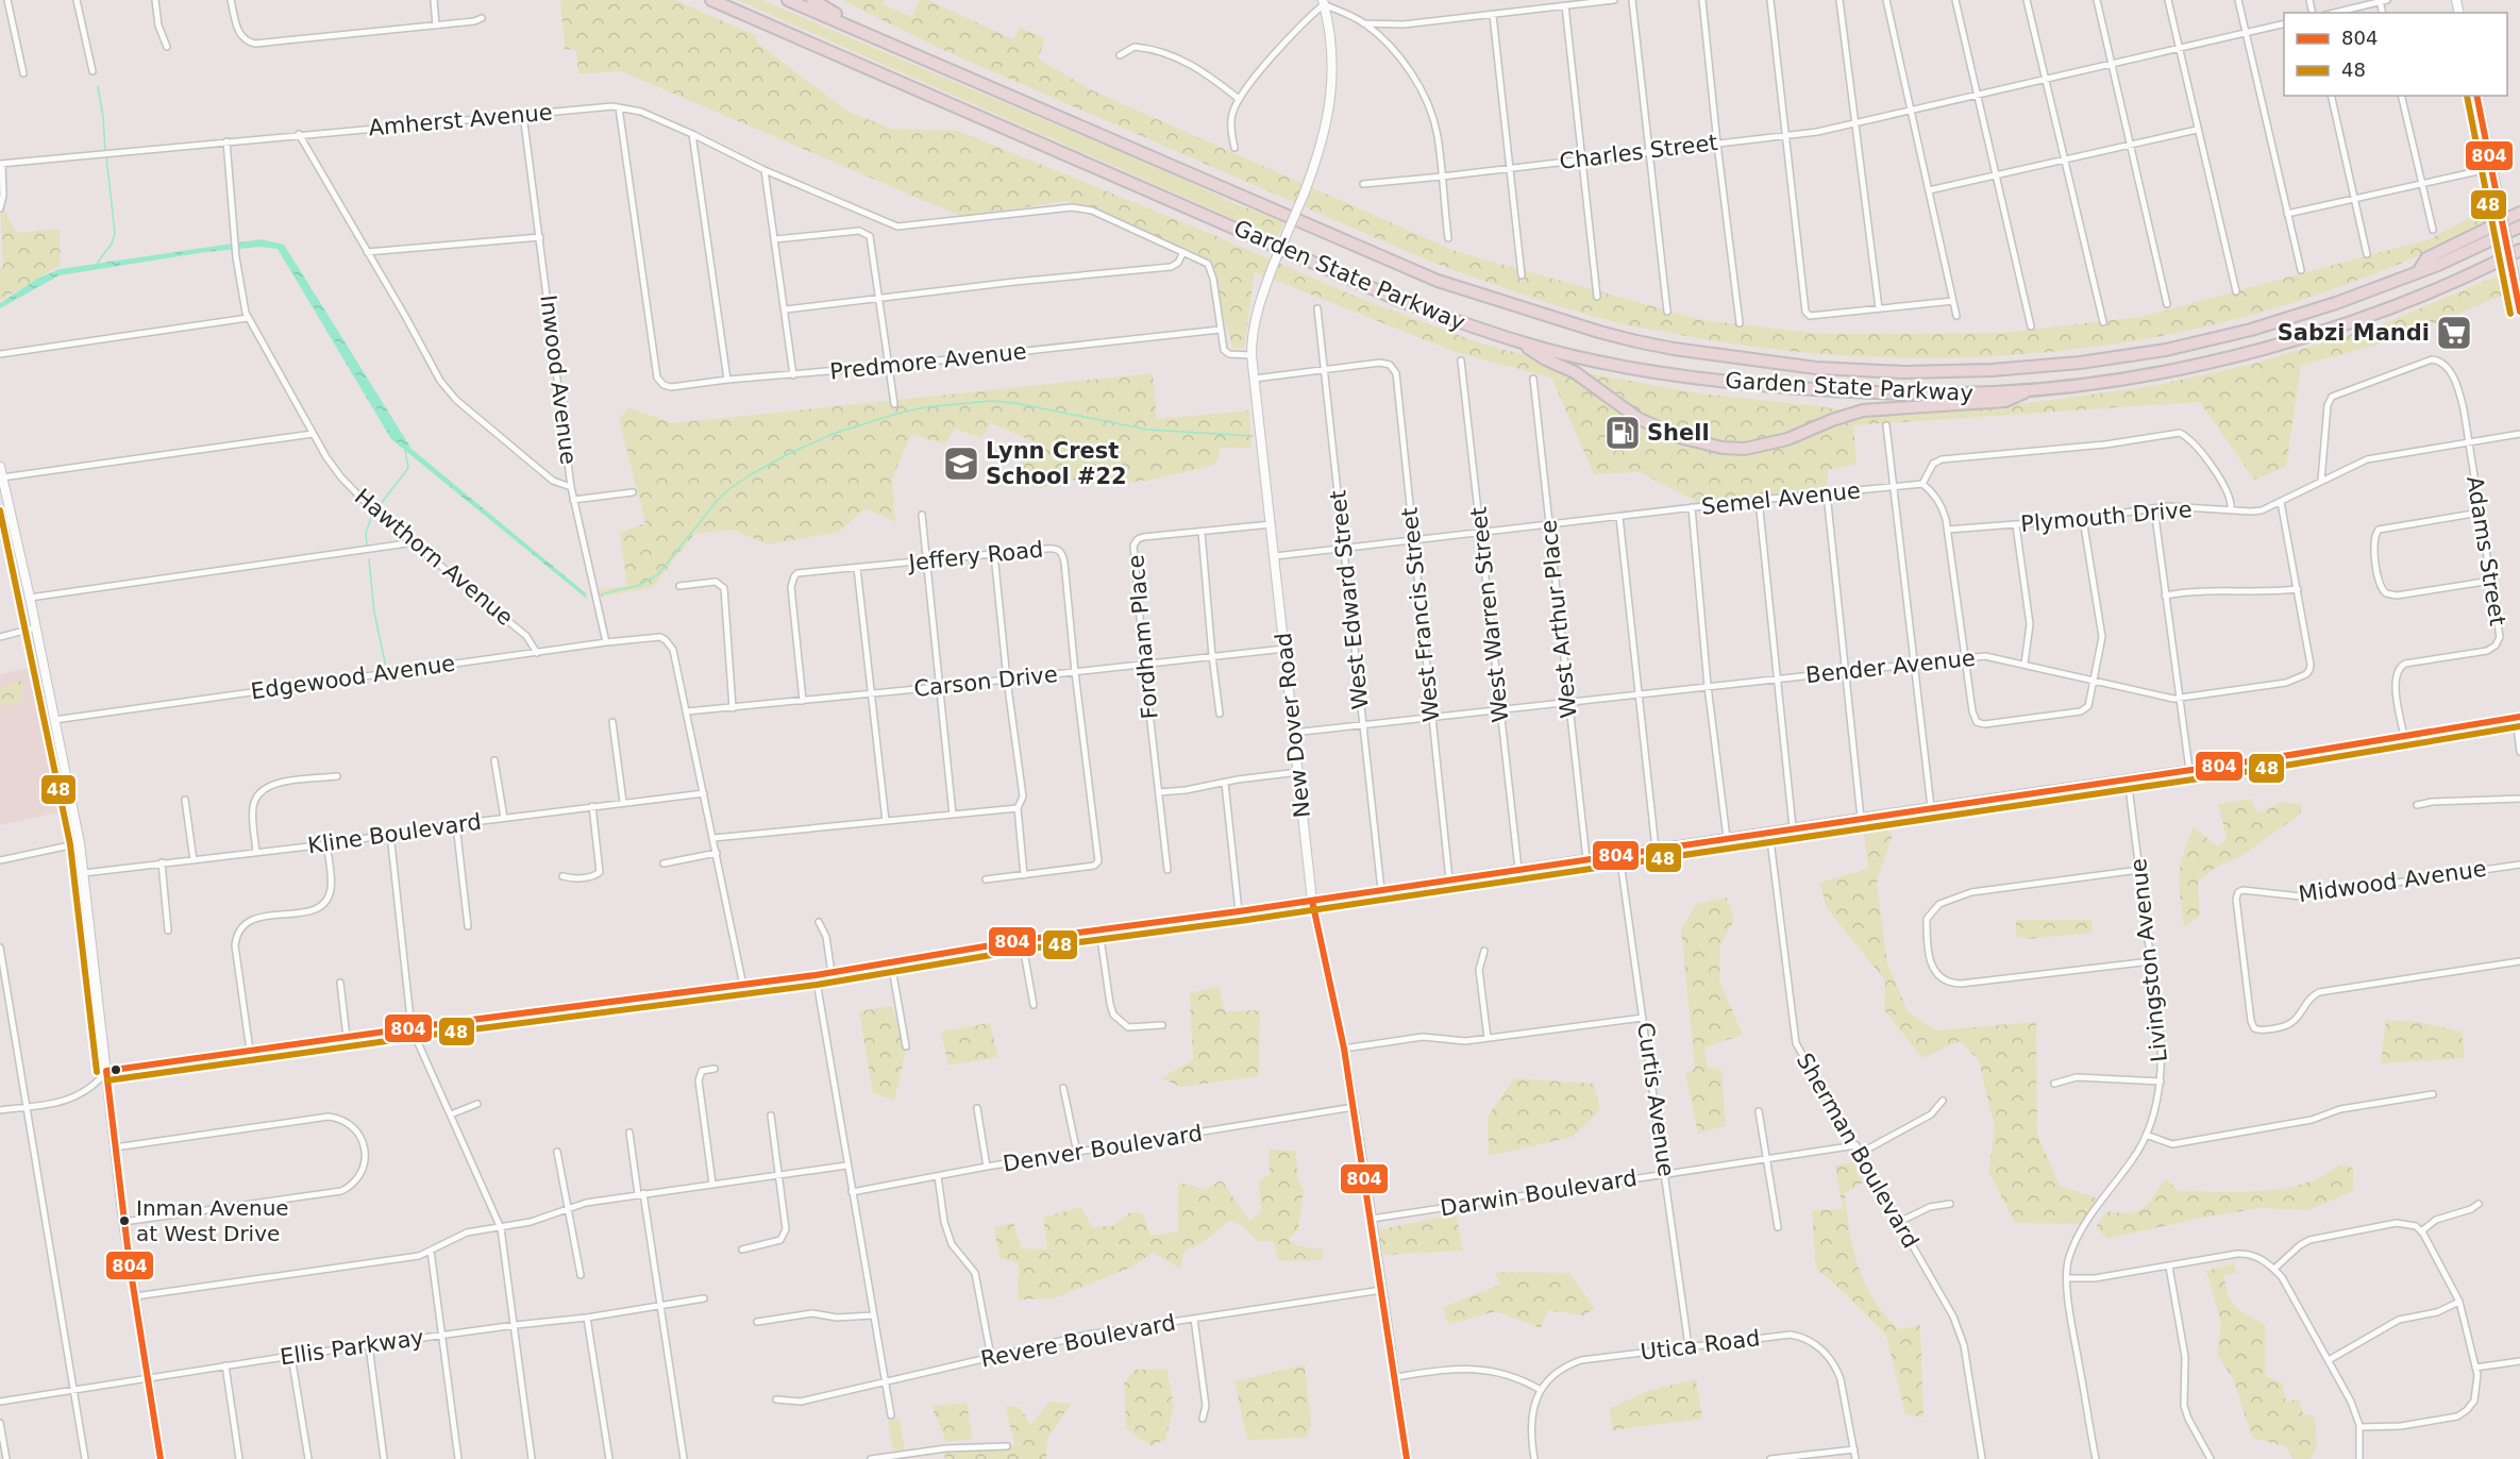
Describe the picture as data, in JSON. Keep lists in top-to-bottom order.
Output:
{
  "streets": {
    "highway": ["Garden State Parkway"],
    "street": [
      "Amherst Avenue",
      "Charles Street",
      "Predmore Avenue",
      "Inwood Avenue",
      "Semel Avenue",
      "Plymouth Drive",
      "Adams Street",
      "Jeffery Road",
      "Hawthorn Avenue",
      "West Edward Street",
      "West Francis Street",
      "West Warren Street",
      "West Arthur Place",
      "Fordham Place",
      "Bender Avenue",
      "Edgewood Avenue",
      "Carson Drive",
      "New Dover Road",
      "Kline Boulevard",
      "Midwood Avenue",
      "Livingston Avenue",
      "Curtis Avenue",
      "Denver Boulevard",
      "Sherman Boulevard",
      "Darwin Boulevard",
      "Revere Boulevard",
      "Utica Road",
      "Ellis Parkway"
    ]
  },
  "crossings": [
    ["Amherst Avenue", "Predmore Avenue"],
    ["Amherst Avenue", "Inwood Avenue"],
    ["Amherst Avenue", "Hawthorn Avenue"],
    ["Inwood Avenue", "Edgewood Avenue"],
    ["Semel Avenue", "West Edward Street"],
    ["Semel Avenue", "West Francis Street"],
    ["Semel Avenue", "West Warren Street"],
    ["Semel Avenue", "West Arthur Place"],
    ["Semel Avenue", "New Dover Road"],
    ["Plymouth Drive", "Adams Street"],
    ["Plymouth Drive", "Bender Avenue"],
    ["Jeffery Road", "Carson Drive"],
    ["Hawthorn Avenue", "Edgewood Avenue"],
    ["West Edward Street", "West Francis Street"],
    ["West Edward Street", "Bender Avenue"],
    ["West Francis Street", "Bender Avenue"],
    ["West Warren Street", "Bender Avenue"],
    ["West Arthur Place", "Bender Avenue"],
    ["Fordham Place", "Carson Drive"],
    ["Fordham Place", "New Dover Road"],
    ["Bender Avenue", "New Dover Road"],
    ["Edgewood Avenue", "Carson Drive"],
    ["Carson Drive", "New Dover Road"],
    ["New Dover Road", "Denver Boulevard"],
    ["New Dover Road", "Darwin Boulevard"],
    ["New Dover Road", "Revere Boulevard"],
    ["Curtis Avenue", "Darwin Boulevard"],
    ["Curtis Avenue", "Utica Road"],
    ["Sherman Boulevard", "Darwin Boulevard"]
  ],
  "places": {
    "supermarket": ["Sabzi Mandi"],
    "fuel station": ["Shell"],
    "school or university": ["Lynn Crest School #22"],
    "other": ["Inman Avenue at West Drive"]
  },
  "lines": ["transit line 804", "transit line 48"],
  "legend": ["804", "48"]
}
